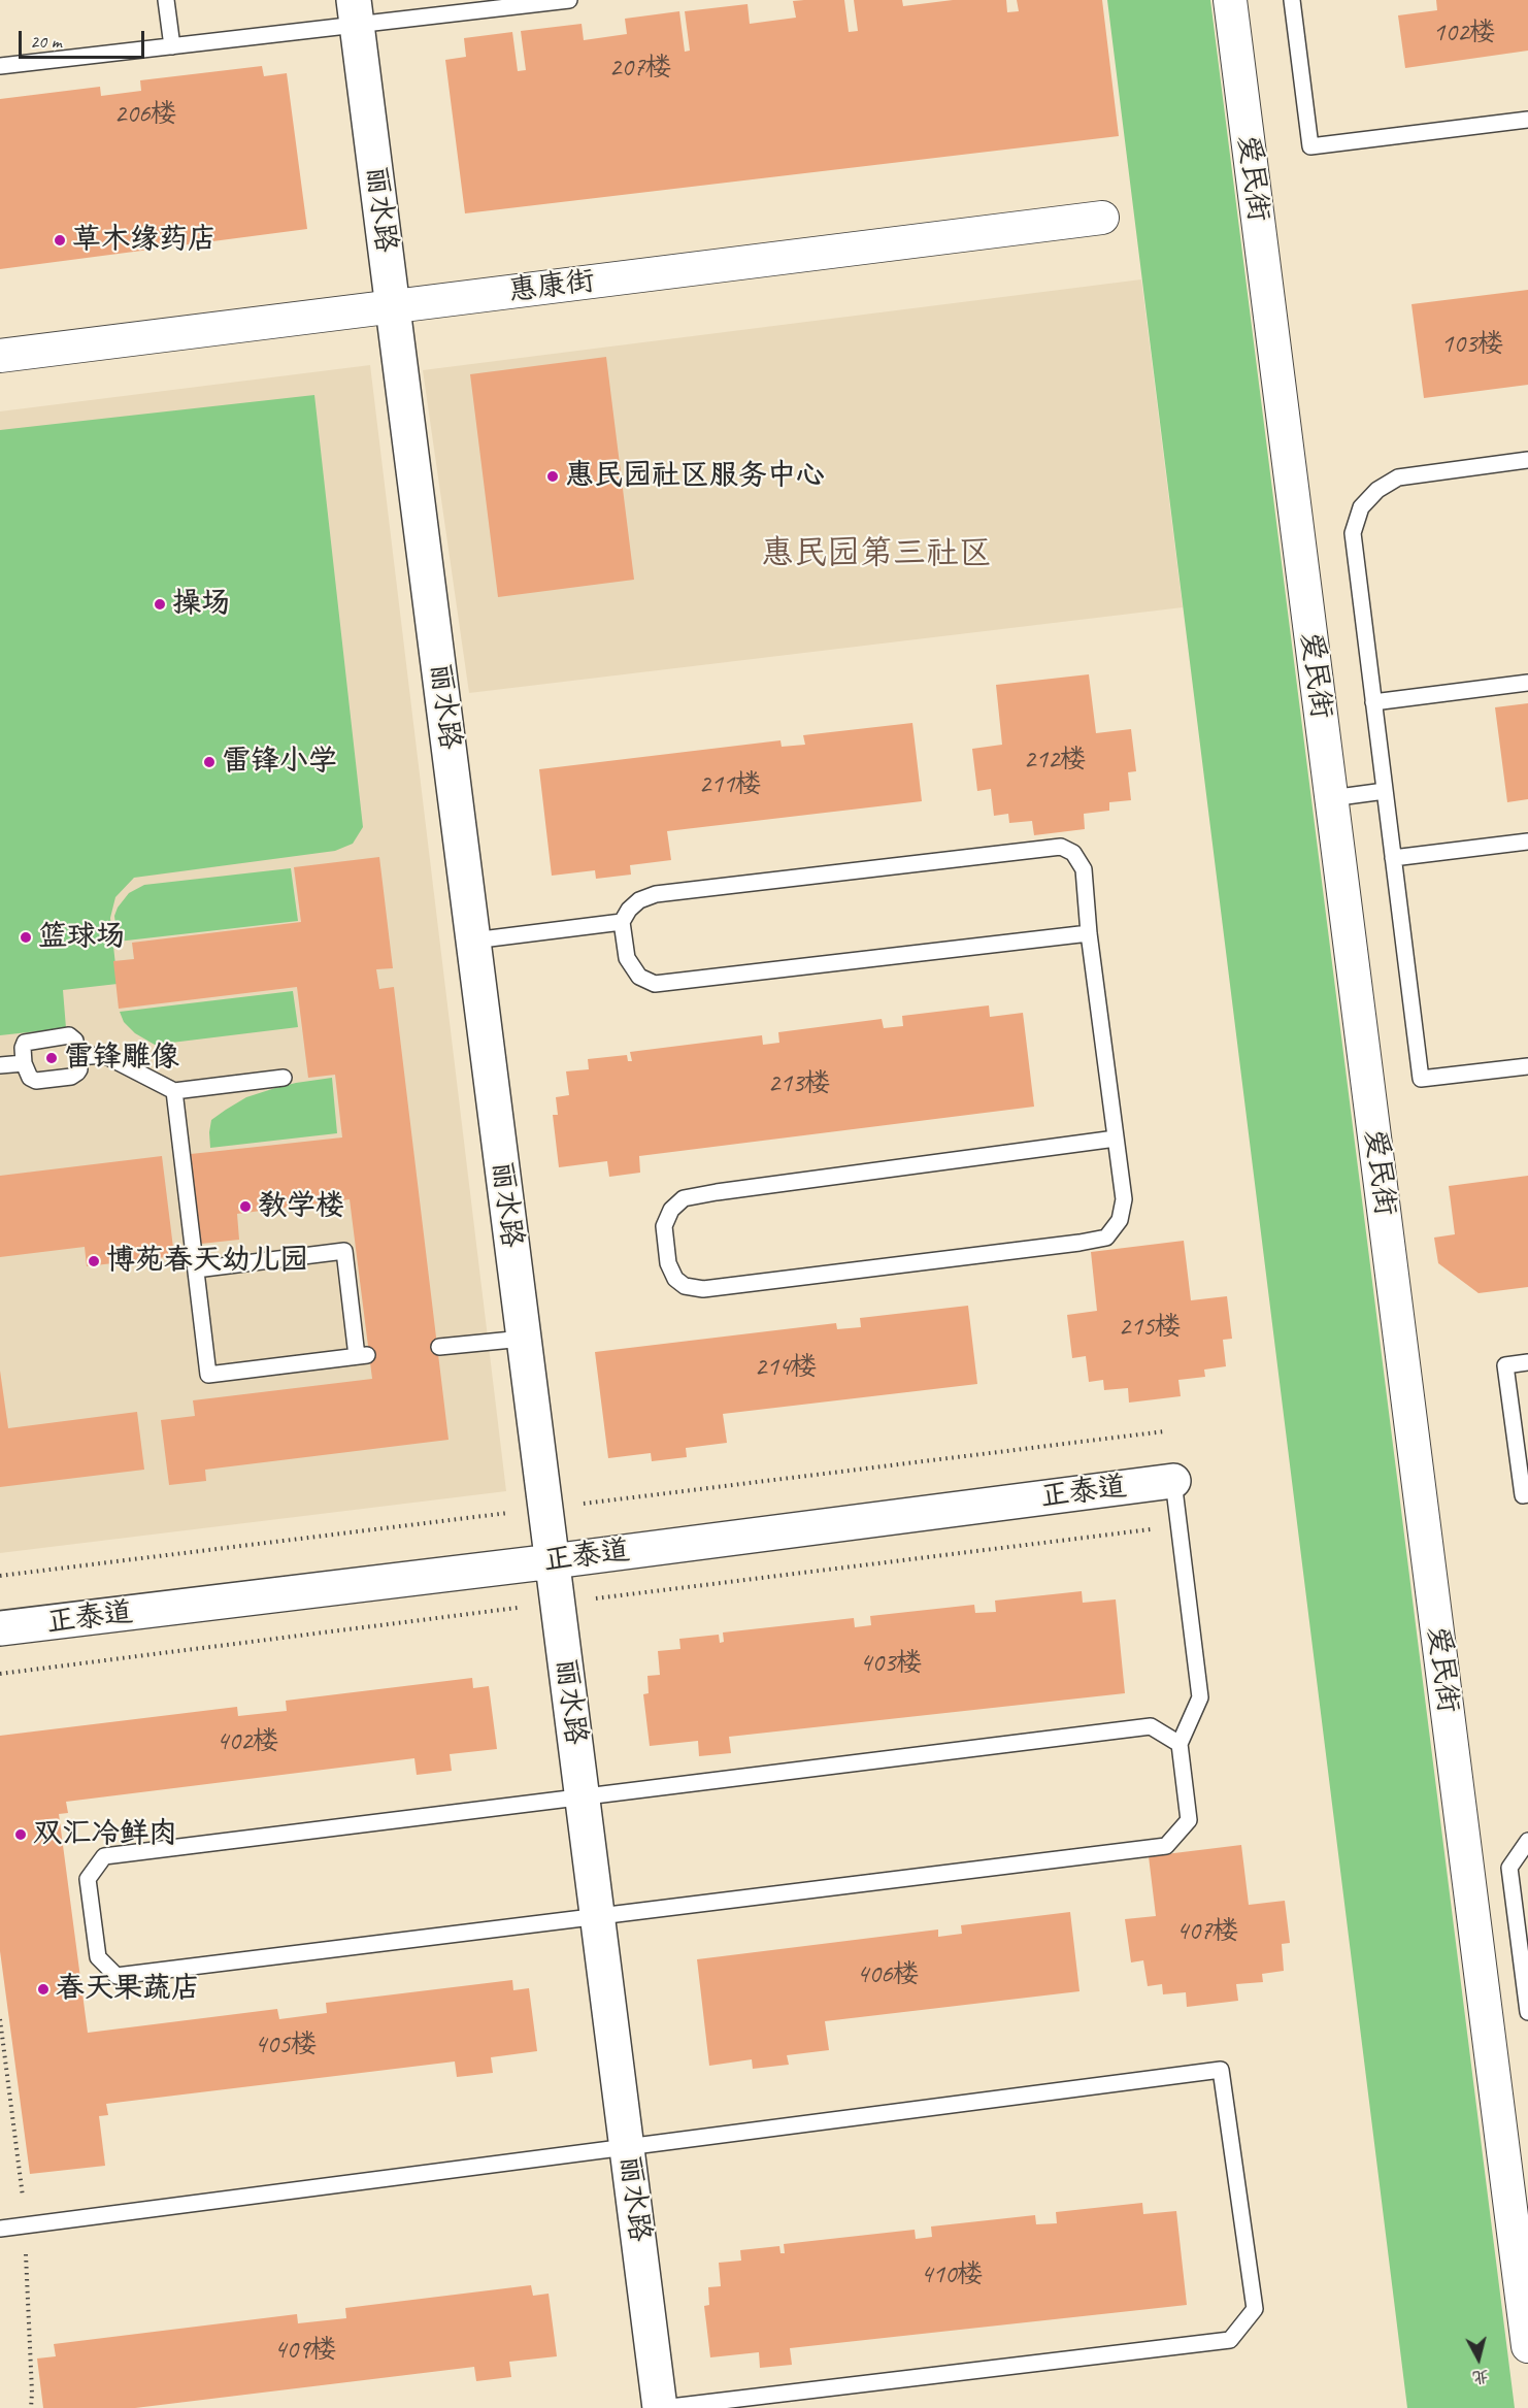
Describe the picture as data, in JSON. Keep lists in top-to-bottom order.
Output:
{
  "streets": {
    "street": [
      "爱民街",
      "丽水路",
      "惠康街",
      "正泰道"
    ]
  },
  "crossings": [
    ["丽水路", "惠康街"],
    ["丽水路", "正泰道"]
  ],
  "districts": ["惠民园第三社区"],
  "places": [
    "草木缘药店",
    "惠民园社区服务中心",
    "操场",
    "雷锋小学",
    "篮球场",
    "雷锋雕像",
    "教学楼",
    "博苑春天幼儿园",
    "双汇冷鲜肉",
    "春天果蔬店"
  ],
  "house_numbers": [
    "102楼",
    "207楼",
    "206楼",
    "103楼",
    "212楼",
    "211楼",
    "213楼",
    "215楼",
    "214楼",
    "403楼",
    "402楼",
    "407楼",
    "406楼",
    "405楼",
    "410楼",
    "409楼"
  ],
  "scale_bar": "20 m",
  "north": "bottom"
}
